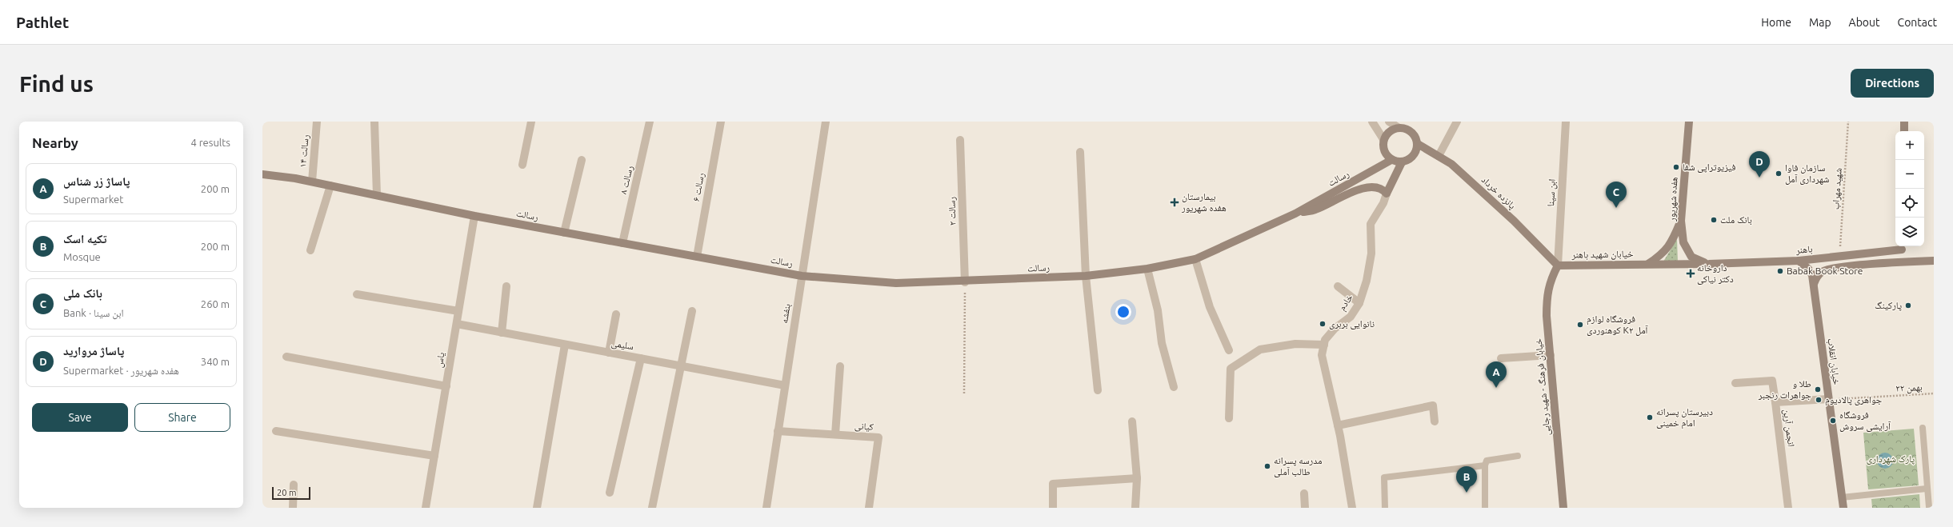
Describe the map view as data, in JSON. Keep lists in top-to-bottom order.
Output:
{
  "streets": {
    "main road": [
      "رسالت",
      "پانزده خرداد",
      "هفده شهریور",
      "باهنر",
      "خیابان شهید باهنر",
      "خادم",
      "خیابان انقلاب",
      "خیابان فرهنگ - شهید رجایی"
    ],
    "street": [
      "رسالت ۱۴",
      "رسالت ۸",
      "رسالت ۶",
      "ابن سینا",
      "رسالت ۲",
      "بنفشه",
      "سلیمی",
      "یاس",
      "کیانی",
      "انجمن آرین"
    ],
    "path": ["شهید مهراب", "۲۲ بهمن"]
  },
  "crossings": [
    ["رسالت ۱۴", "رسالت"],
    ["رسالت", "رسالت ۸"],
    ["رسالت", "رسالت ۶"],
    ["رسالت", "پانزده خرداد"],
    ["رسالت", "رسالت ۲"],
    ["رسالت", "خادم"],
    ["رسالت", "بنفشه"],
    ["رسالت", "یاس"],
    ["شهید مهراب", "باهنر"],
    ["پانزده خرداد", "ابن سینا"],
    ["پانزده خرداد", "خیابان شهید باهنر"],
    ["پانزده خرداد", "خادم"],
    ["پانزده خرداد", "خیابان فرهنگ - شهید رجایی"],
    ["ابن سینا", "خیابان شهید باهنر"],
    ["ابن سینا", "خیابان فرهنگ - شهید رجایی"],
    ["هفده شهریور", "باهنر"],
    ["باهنر", "خیابان انقلاب"],
    ["خیابان شهید باهنر", "خیابان فرهنگ - شهید رجایی"],
    ["بنفشه", "سلیمی"],
    ["بنفشه", "کیانی"],
    ["سلیمی", "یاس"],
    ["خیابان انقلاب", "۲۲ بهمن"],
    ["خیابان انقلاب", "انجمن آرین"],
    ["۲۲ بهمن", "انجمن آرین"]
  ],
  "parks": ["پارک شهرداری"],
  "places": {
    "other": [
      "فیزیوتراپی شفا",
      "سازمان فاوا شهرداری آمل",
      "بانک ملت",
      "Babak Book Store",
      "پارکینگ",
      "نانوایی بربری",
      "فروشگاه لوازم کوهنوردی K۲ آمل",
      "طلا و جواهرات رنجبر",
      "جواهری پالادیوم",
      "دبیرستان پسرانه امام خمینی",
      "فروشگاه آرایشی سروش",
      "مدرسه پسرانه طالب آملی"
    ],
    "health": ["بیمارستان هفده شهریور", "داروخانه دکتر نیاکی"]
  },
  "scale_bar": "20 m",
  "page": {
    "header": "Pathlet",
    "nav": [
      "Home",
      "Map",
      "About",
      "Contact"
    ],
    "buttons": [
      "Directions",
      ["Save", "Share"]
    ],
    "title": "Find us",
    "heading": ["Nearby", "4 results"],
    "map_buttons": ["+", "−"],
    "pins": [
      "D",
      "C",
      "A",
      "B"
    ],
    "list": [
      {
        "mark": "A",
        "name": "پاساژ زر شناس",
        "note": "Supermarket",
        "value": "200 m"
      },
      {
        "mark": "B",
        "name": "تکیه اسک",
        "note": "Mosque",
        "value": "200 m"
      },
      {
        "mark": "C",
        "name": "بانک ملی",
        "note": "Bank · ابن سینا",
        "value": "260 m"
      },
      {
        "mark": "D",
        "name": "پاساژ مروارید",
        "note": "Supermarket · هفده شهریور",
        "value": "340 m"
      }
    ],
    "scale": "20 m"
  }
}
